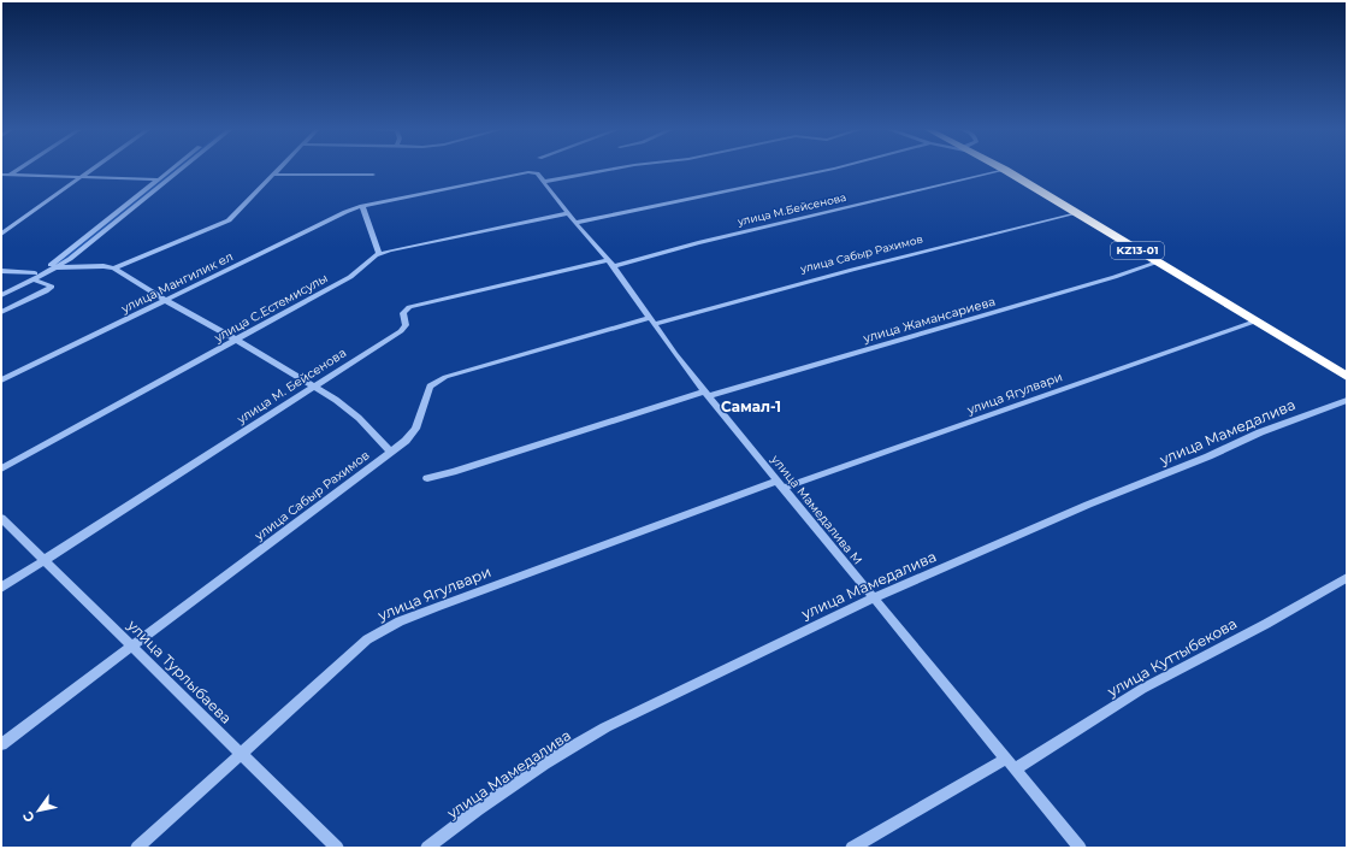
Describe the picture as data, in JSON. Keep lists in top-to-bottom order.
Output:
{
  "streets": {
    "highway": ["KZ13-01"],
    "street": [
      "улица М.Бейсенова",
      "улица Сабыр Рахимов",
      "улица Мангилик ел",
      "улица С.Естемисулы",
      "улица Жамансариева",
      "улица М. Бейсенова",
      "улица Ягулвари",
      "улица Мамедалива",
      "улица Мамедалива М",
      "улица Куттыбекова",
      "улица Турлыбаева"
    ]
  },
  "crossings": [
    ["улица М.Бейсенова", "KZ13-01"],
    ["улица М.Бейсенова", "улица М. Бейсенова"],
    ["улица М.Бейсенова", "улица Мамедалива М"],
    ["KZ13-01", "улица Сабыр Рахимов"],
    ["KZ13-01", "улица Жамансариева"],
    ["KZ13-01", "улица Ягулвари"],
    ["улица Сабыр Рахимов", "улица Мамедалива М"],
    ["улица Сабыр Рахимов", "улица Турлыбаева"],
    ["улица Мангилик ел", "улица Мамедалива М"],
    ["улица С.Естемисулы", "улица Мамедалива М"],
    ["улица Жамансариева", "улица Мамедалива М"],
    ["улица М. Бейсенова", "улица Мамедалива М"],
    ["улица М. Бейсенова", "улица Турлыбаева"],
    ["улица Ягулвари", "улица Мамедалива М"],
    ["улица Ягулвари", "улица Турлыбаева"],
    ["улица Мамедалива", "улица Мамедалива М"],
    ["улица Мамедалива М", "улица Куттыбекова"]
  ],
  "districts": ["Самал-1"],
  "north": "bottom left"
}
